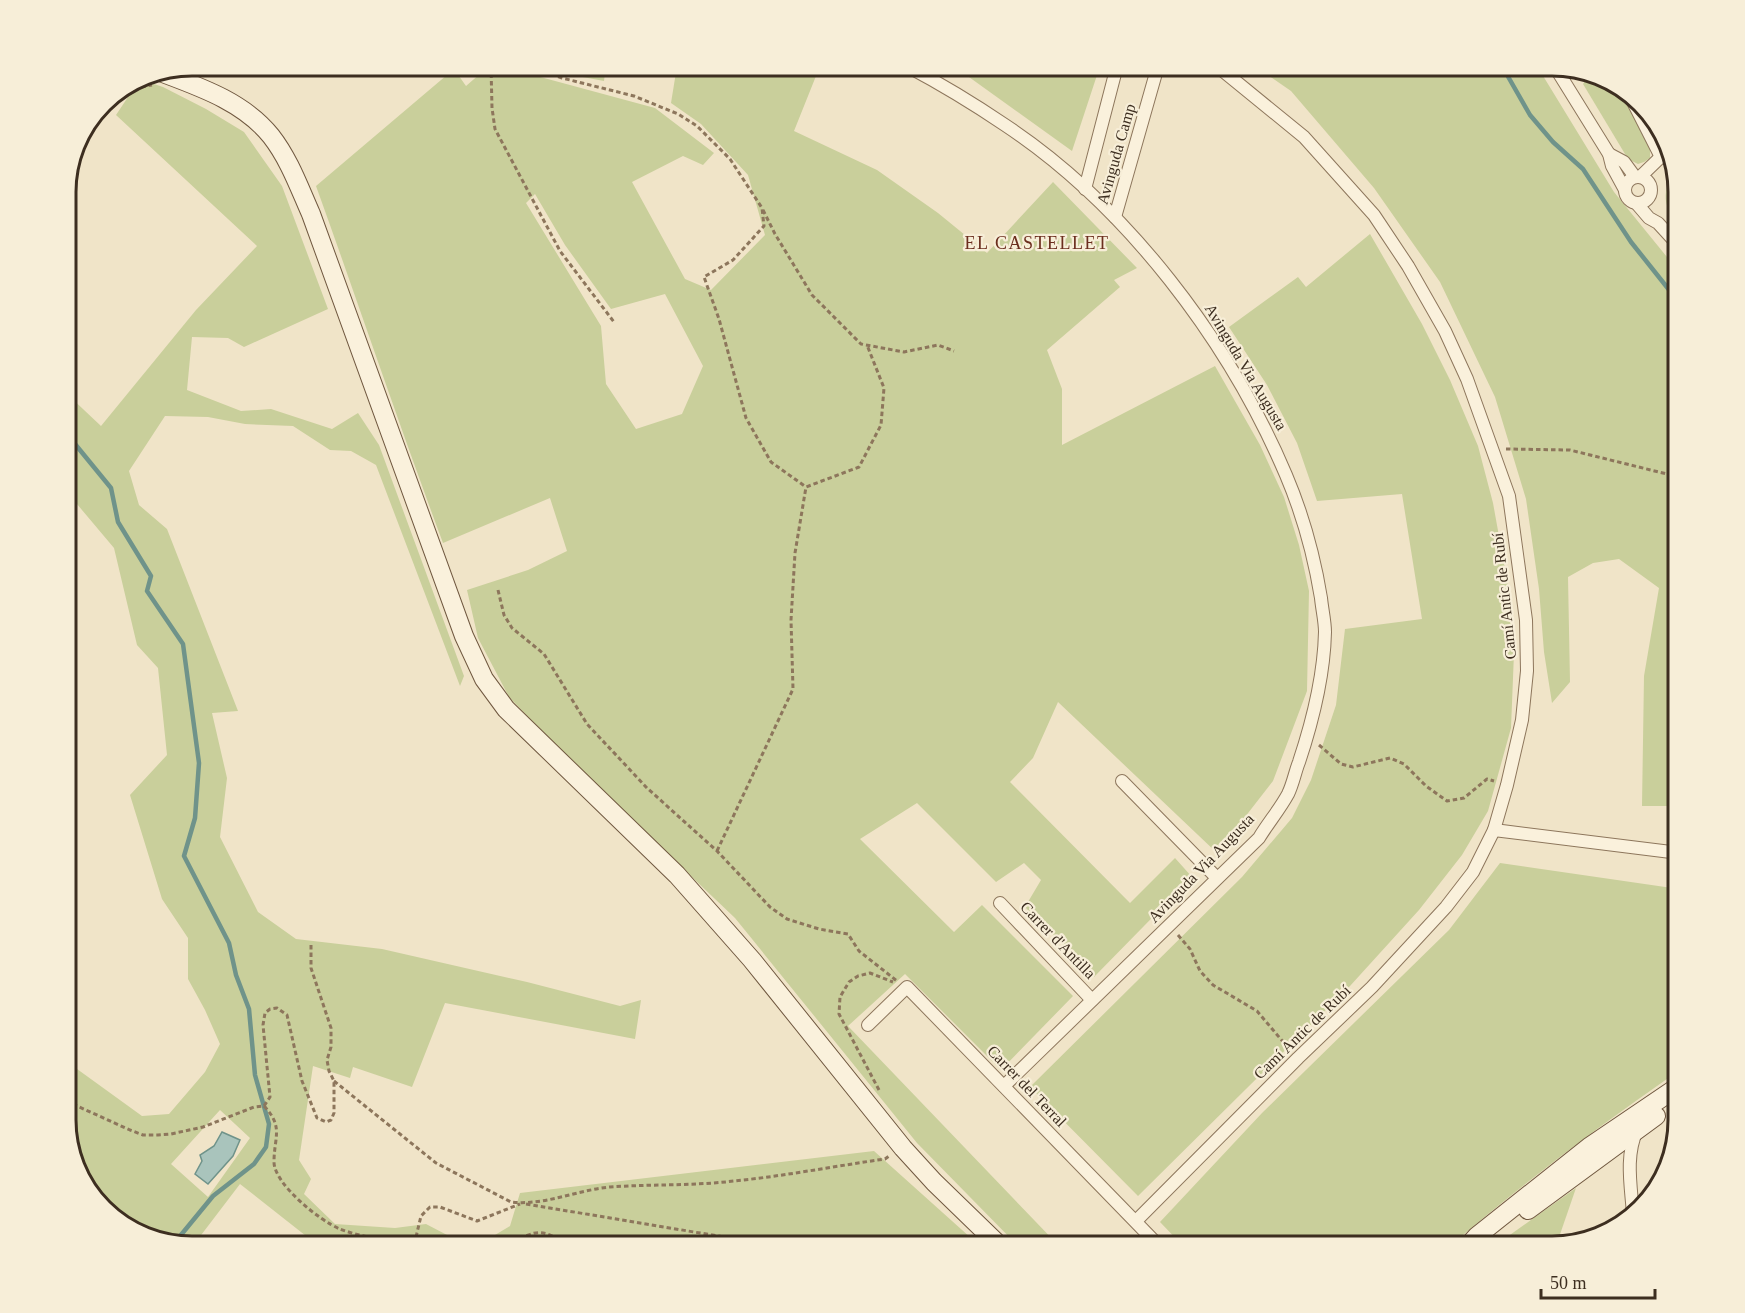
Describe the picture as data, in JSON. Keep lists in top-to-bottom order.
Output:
{
  "streets": {
    "street": [
      "Avinguda Camp",
      "Avinguda Via Augusta",
      "Camí Antic de Rubí",
      "Carrer d'Antilla",
      "Carrer del Terral"
    ]
  },
  "crossings": [
    ["Avinguda Camp", "Avinguda Via Augusta"],
    ["Avinguda Via Augusta", "Carrer d'Antilla"],
    ["Avinguda Via Augusta", "Carrer del Terral"],
    ["Camí Antic de Rubí", "Carrer del Terral"]
  ],
  "districts": ["EL CASTELLET"],
  "scale_bar": "50 m"
}
